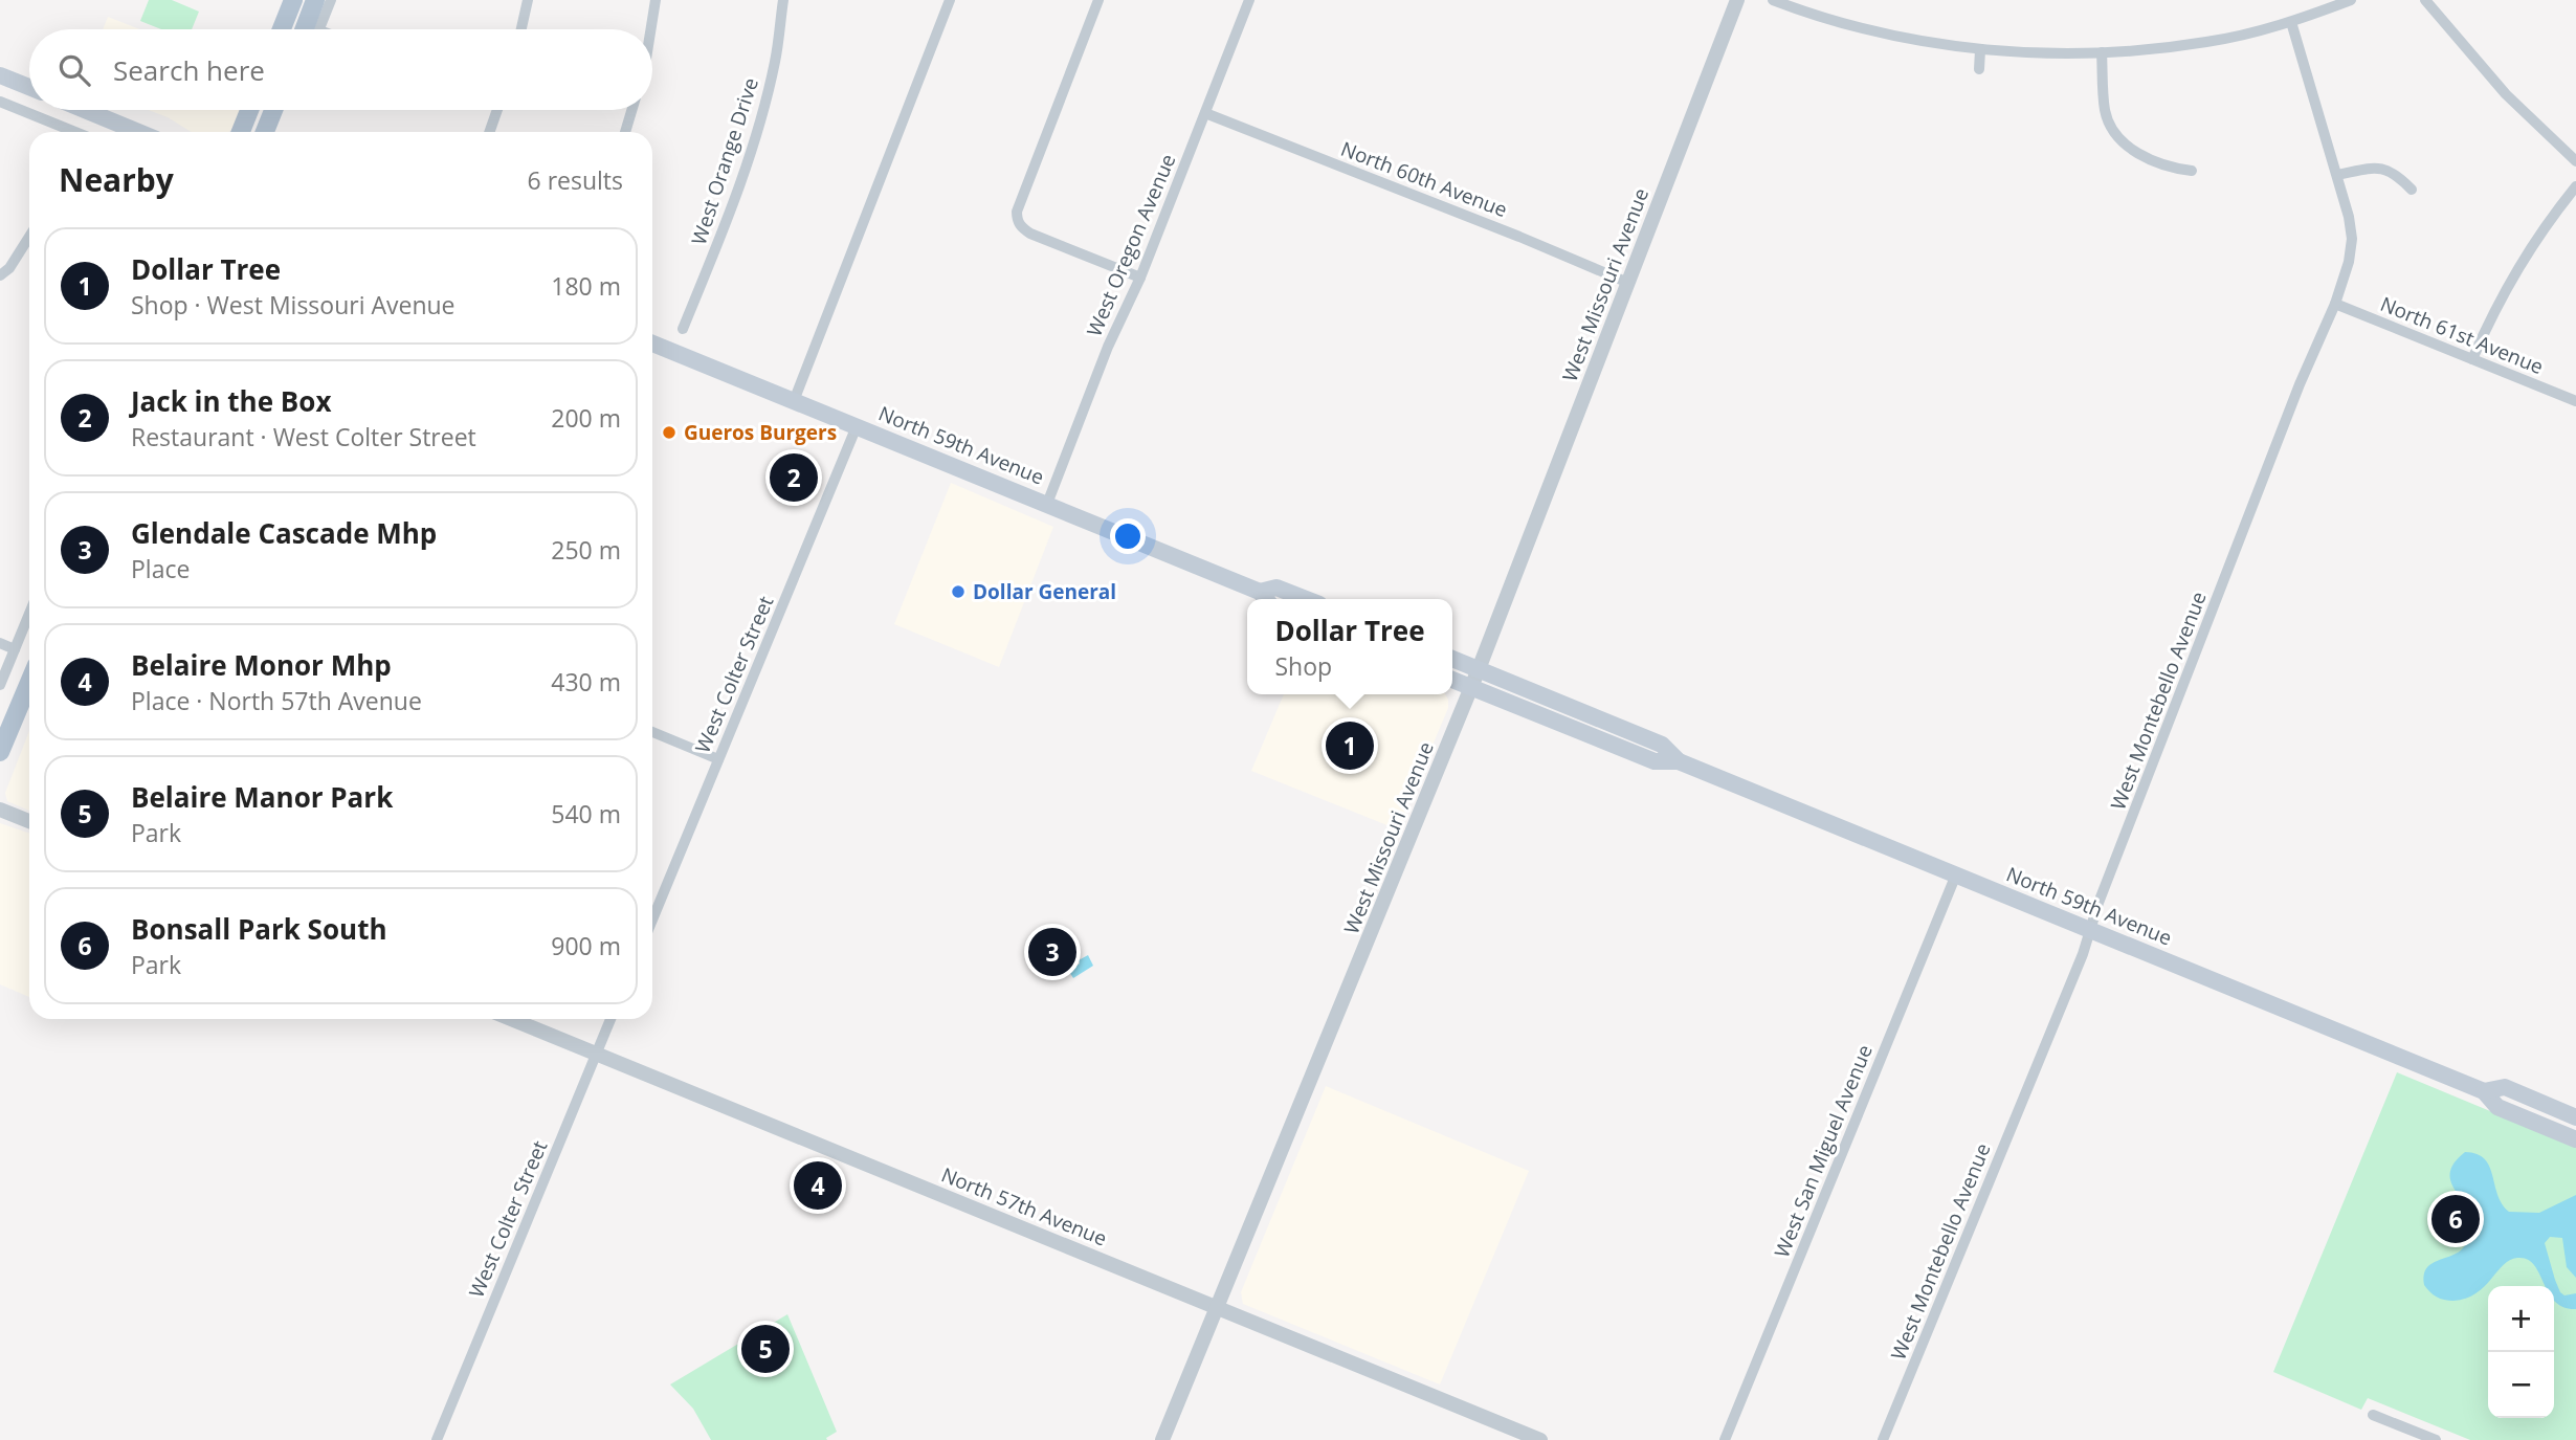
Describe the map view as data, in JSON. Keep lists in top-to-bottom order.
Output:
{
  "streets": {
    "main road": ["North 59th Avenue"],
    "street": [
      "West Orange Drive",
      "North 60th Avenue",
      "West Oregon Avenue",
      "West Missouri Avenue",
      "North 61st Avenue",
      "West Colter Street",
      "West Montebello Avenue",
      "West San Miguel Avenue",
      "North 57th Avenue"
    ]
  },
  "crossings": [
    ["North 60th Avenue", "West Oregon Avenue"],
    ["North 60th Avenue", "West Missouri Avenue"],
    ["West Oregon Avenue", "North 59th Avenue"],
    ["West Missouri Avenue", "North 59th Avenue"],
    ["West Missouri Avenue", "North 57th Avenue"],
    ["North 61st Avenue", "West Montebello Avenue"],
    ["North 59th Avenue", "West Colter Street"],
    ["North 59th Avenue", "West Montebello Avenue"],
    ["North 59th Avenue", "West San Miguel Avenue"],
    ["West Colter Street", "North 57th Avenue"]
  ],
  "places": ["Gueros Burgers", "Dollar General"],
  "page": {
    "search": "Search here",
    "heading": ["Nearby", "6 results"],
    "list": [
      {
        "mark": "1",
        "name": "Dollar Tree",
        "note": "Shop · West Missouri Avenue",
        "value": "180 m"
      },
      {
        "mark": "2",
        "name": "Jack in the Box",
        "note": "Restaurant · West Colter Street",
        "value": "200 m"
      },
      {
        "mark": "3",
        "name": "Glendale Cascade Mhp",
        "note": "Place",
        "value": "250 m"
      },
      {
        "mark": "4",
        "name": "Belaire Monor Mhp",
        "note": "Place · North 57th Avenue",
        "value": "430 m"
      },
      {
        "mark": "5",
        "name": "Belaire Manor Park",
        "note": "Park",
        "value": "540 m"
      },
      {
        "mark": "6",
        "name": "Bonsall Park South",
        "note": "Park",
        "value": "900 m"
      }
    ],
    "pins": [
      "2",
      "1",
      "3",
      "4",
      "6",
      "5"
    ],
    "popup": ["Dollar Tree", "Shop"],
    "map_buttons": ["+", "−"]
  }
}
